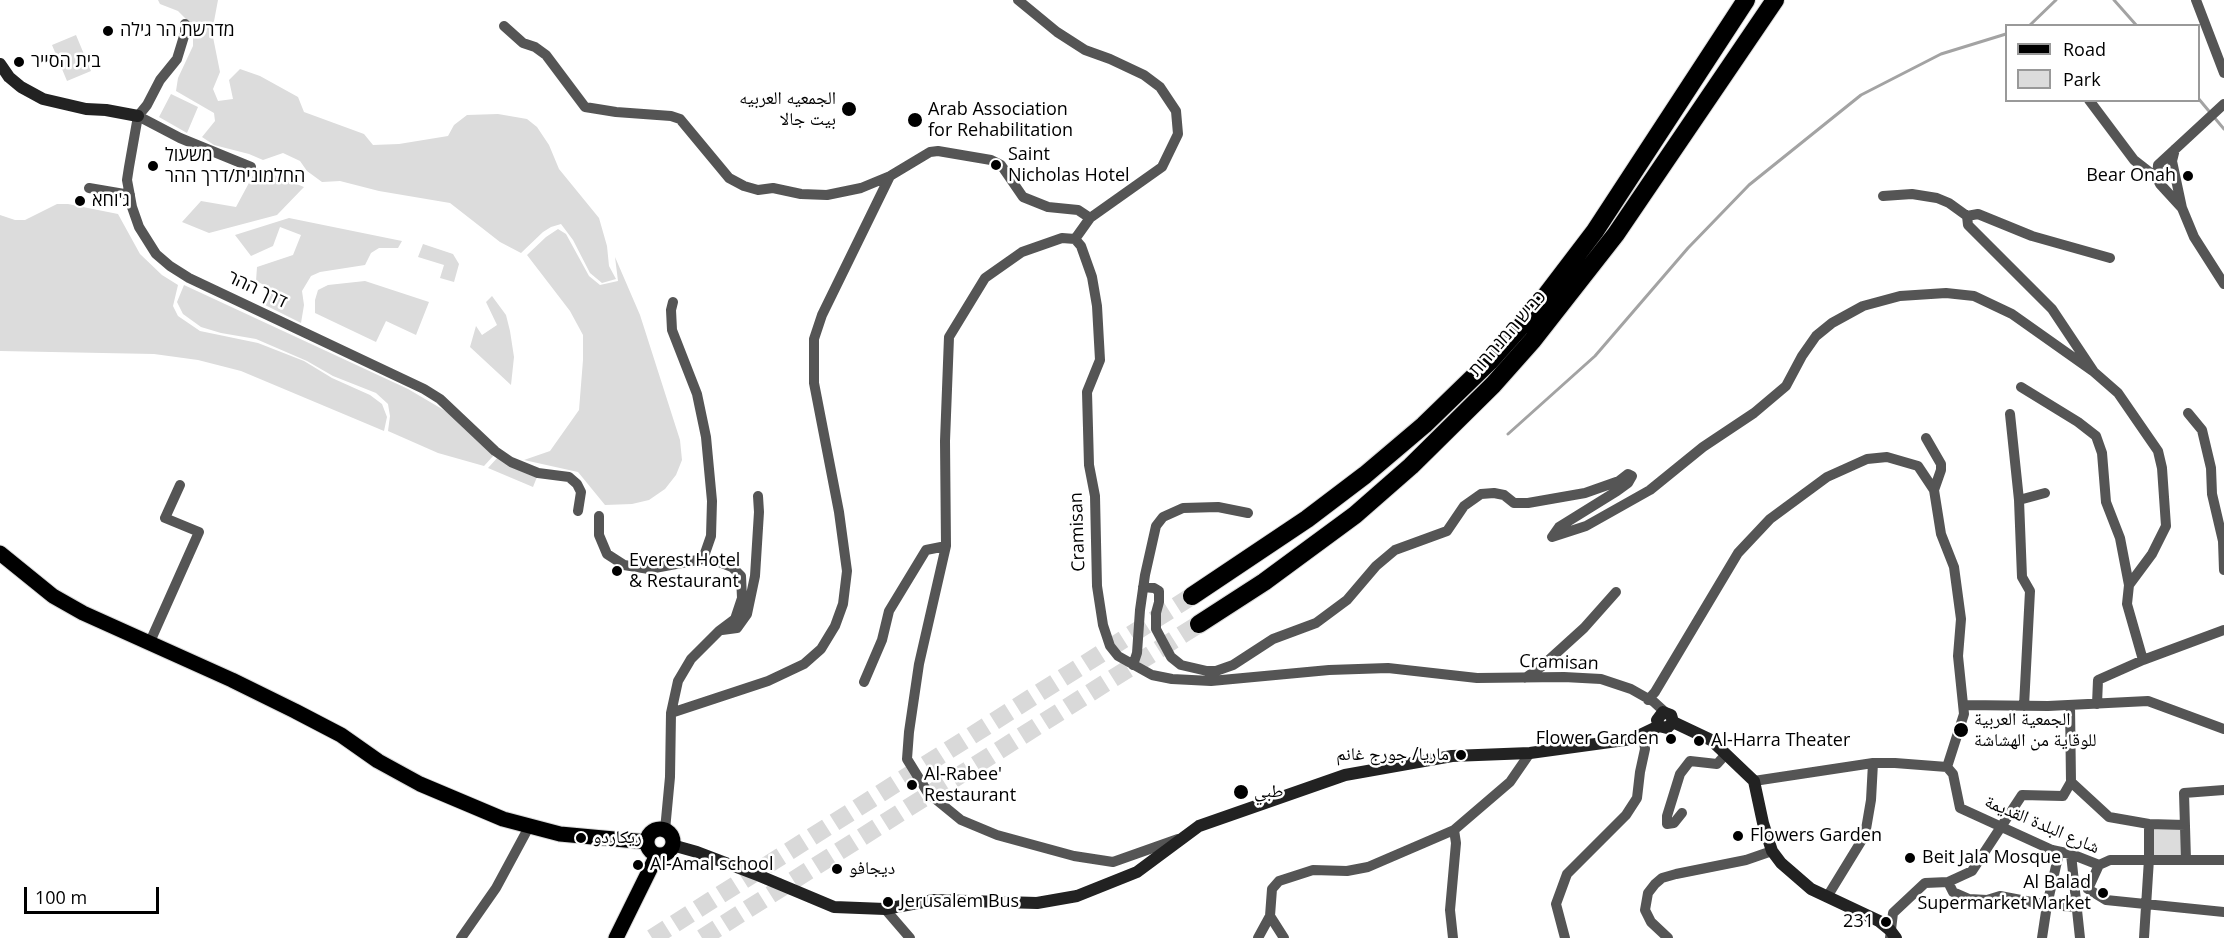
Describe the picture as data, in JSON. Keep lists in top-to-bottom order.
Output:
{
  "streets": {
    "highway": ["כביש המנהרות"],
    "street": ["דרך ההר", "Cramisan", "شارع البلدة القديمة"]
  },
  "places": [
    "מדרשת הר גילה",
    "בית הסייר",
    "الجمعيه العربيه بيت جالا",
    "Arab Association for Rehabilitation",
    "Saint Nicholas Hotel",
    "משעול החלמונית/דרך ההר",
    "Bear Onah",
    "ג'וחא",
    "Everest Hotel & Restaurant",
    "الجمعية العربية للوقاية من الهشاشة",
    "Flower Garden",
    "Al-Harra Theater",
    "ماريا/ جورج غانم",
    "Al-Rabee' Restaurant",
    "طبي",
    "Flowers Garden",
    "ريكاردو",
    "Beit Jala Mosque",
    "Al-Amal school",
    "ديجافو",
    "Al Balad Supermarket Market",
    "Jerusalem Bus",
    "231"
  ],
  "legend": ["Road", "Park"],
  "scale_bar": "100 m"
}
